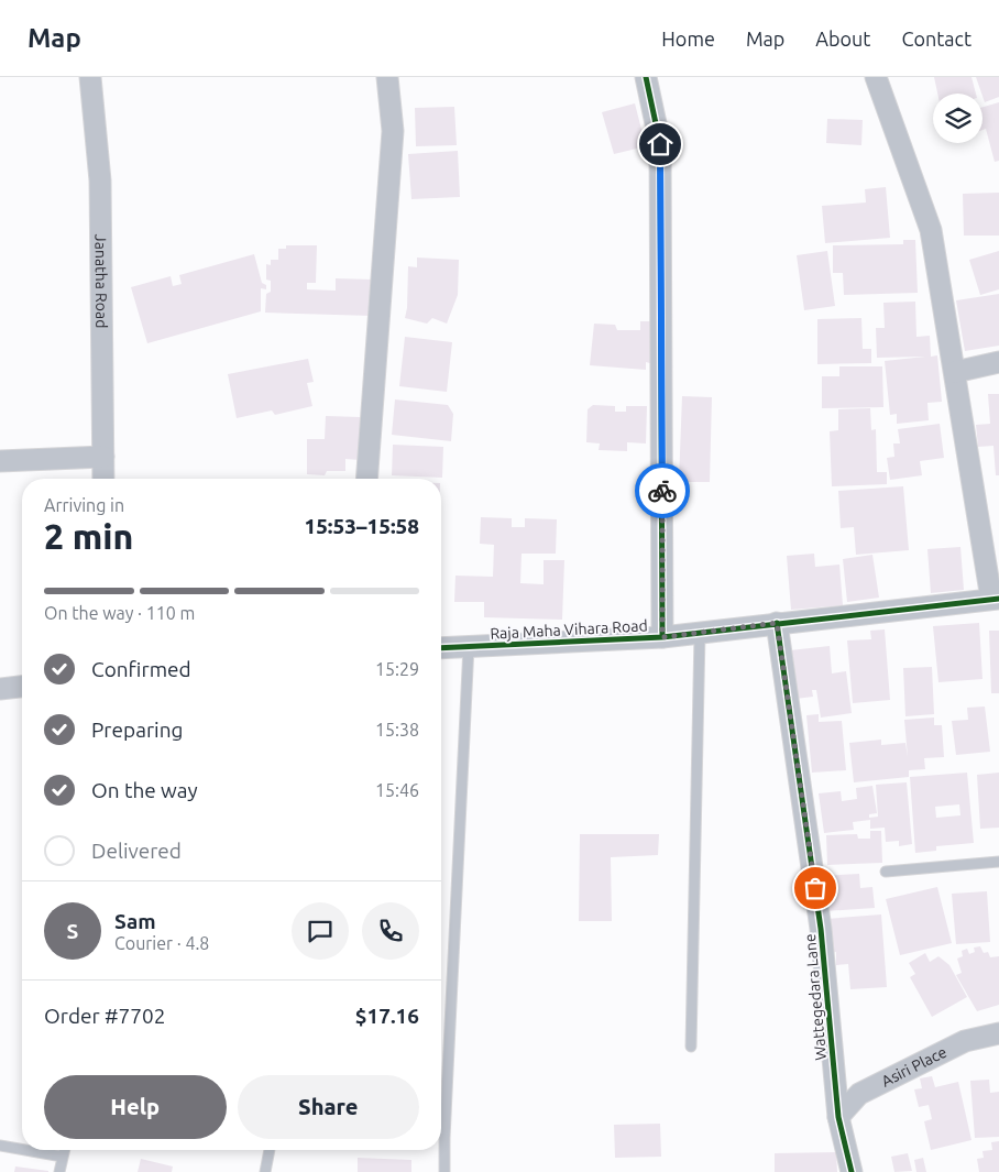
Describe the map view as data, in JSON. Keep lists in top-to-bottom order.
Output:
{
  "streets": {
    "street": [
      "Janatha Road",
      "Raja Maha Vihara Road",
      "Wattegedara Lane",
      "Asiri Place"
    ]
  },
  "crossings": [
    ["Raja Maha Vihara Road", "Wattegedara Lane"],
    ["Wattegedara Lane", "Asiri Place"]
  ],
  "page": {
    "header": "Map",
    "nav": [
      "Home",
      "Map",
      "About",
      "Contact"
    ],
    "heading": ["2 min", "Arriving in", "15:53–15:58"],
    "panel": [
      "Sam",
      "Courier · 4.8",
      "Order #7702",
      "$17.16"
    ],
    "bar": "On the way · 110 m",
    "list": [
      ["Confirmed", "15:29"],
      ["Preparing", "15:38"],
      ["On the way", "15:46"],
      "Delivered"
    ],
    "round": "S",
    "buttons": ["Help", "Share"]
  }
}
